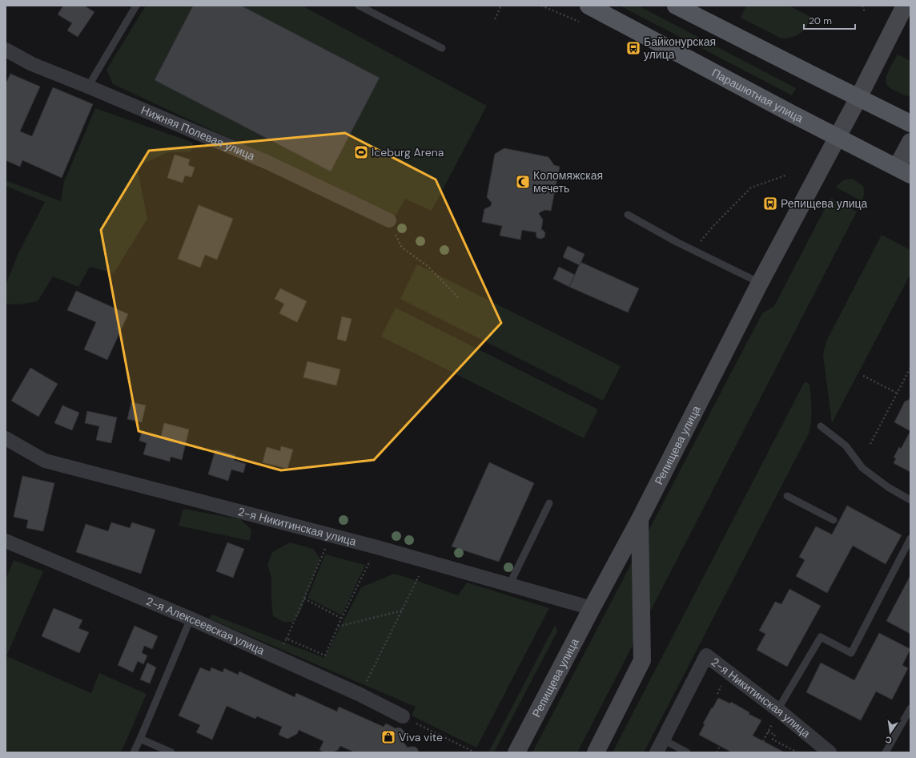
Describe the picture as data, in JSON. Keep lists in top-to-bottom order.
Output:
{
  "streets": {
    "main road": ["Парашютная улица", "Репищева улица"],
    "street": ["Нижняя Полевая улица", "2-я Никитинская улица", "2-я Алексеевская улица"]
  },
  "crossings": [
    ["Парашютная улица", "Репищева улица"],
    ["Репищева улица", "2-я Никитинская улица"]
  ],
  "places": {
    "bus stop": ["Байконурская улица", "Репищева улица"],
    "sports": ["Iceburg Arena"],
    "mosque": ["Коломяжская мечеть"],
    "shop": ["Viva vite"]
  },
  "scale_bar": "20 m",
  "north": "bottom"
}
